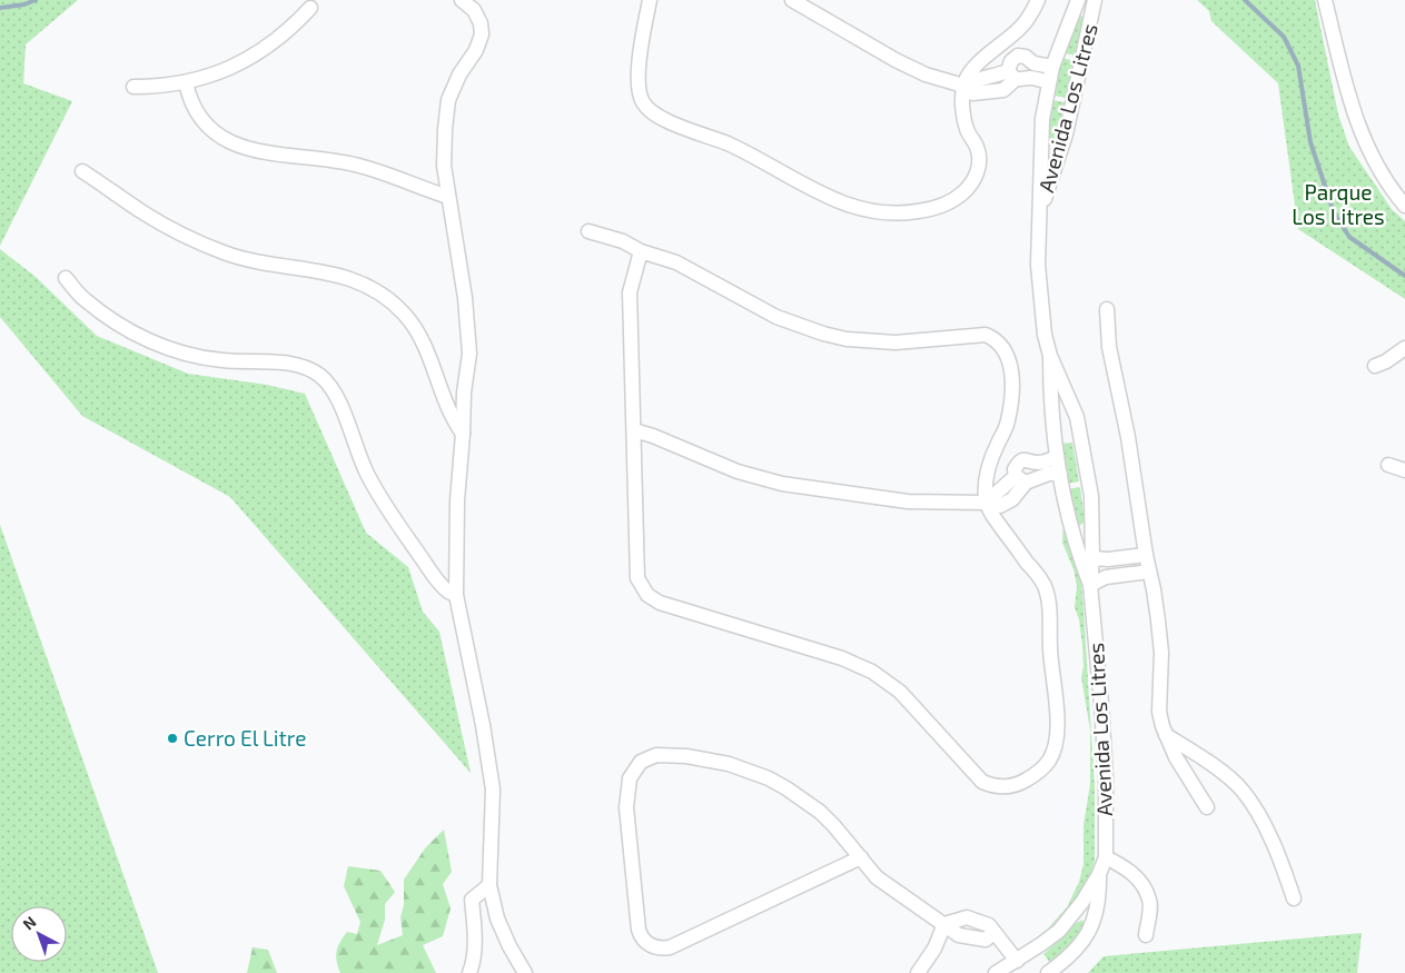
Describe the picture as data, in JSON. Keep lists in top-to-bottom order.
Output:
{
  "streets": {
    "street": ["Avenida Los Litres"]
  },
  "parks": ["Parque Los Litres"],
  "places": ["Cerro El Litre"],
  "north": "top left"
}
